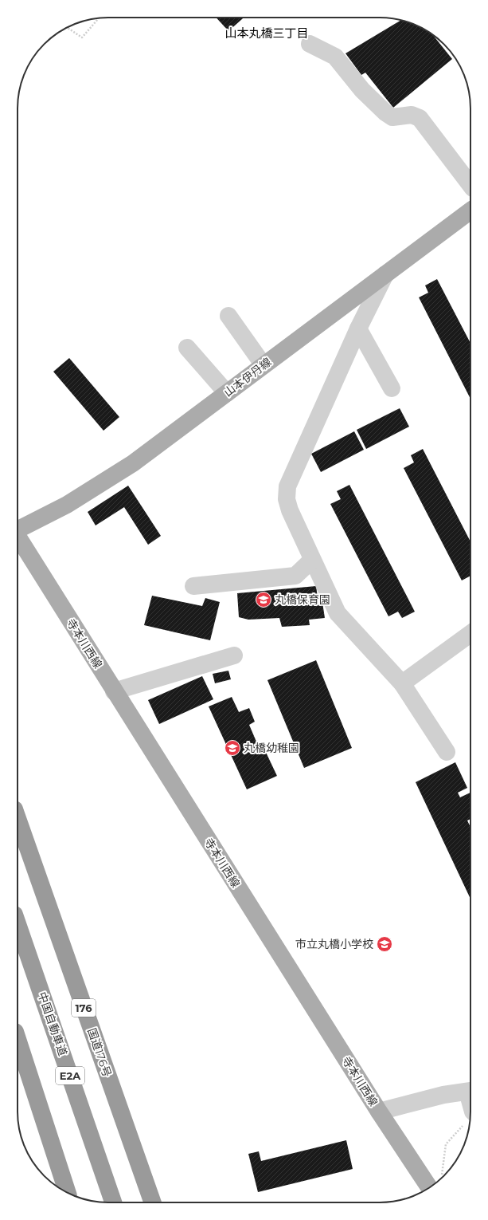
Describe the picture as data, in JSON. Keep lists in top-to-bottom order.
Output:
{
  "streets": {
    "highway": [
      "176",
      "中国自動車道",
      "国道176号",
      "E2A"
    ],
    "main road": ["山本伊丹線", "寺本川西線"]
  },
  "districts": ["山本丸橋三丁目"],
  "places": {
    "school or university": ["丸橋保育園", "丸橋幼稚園", "市立丸橋小学校"]
  }
}
